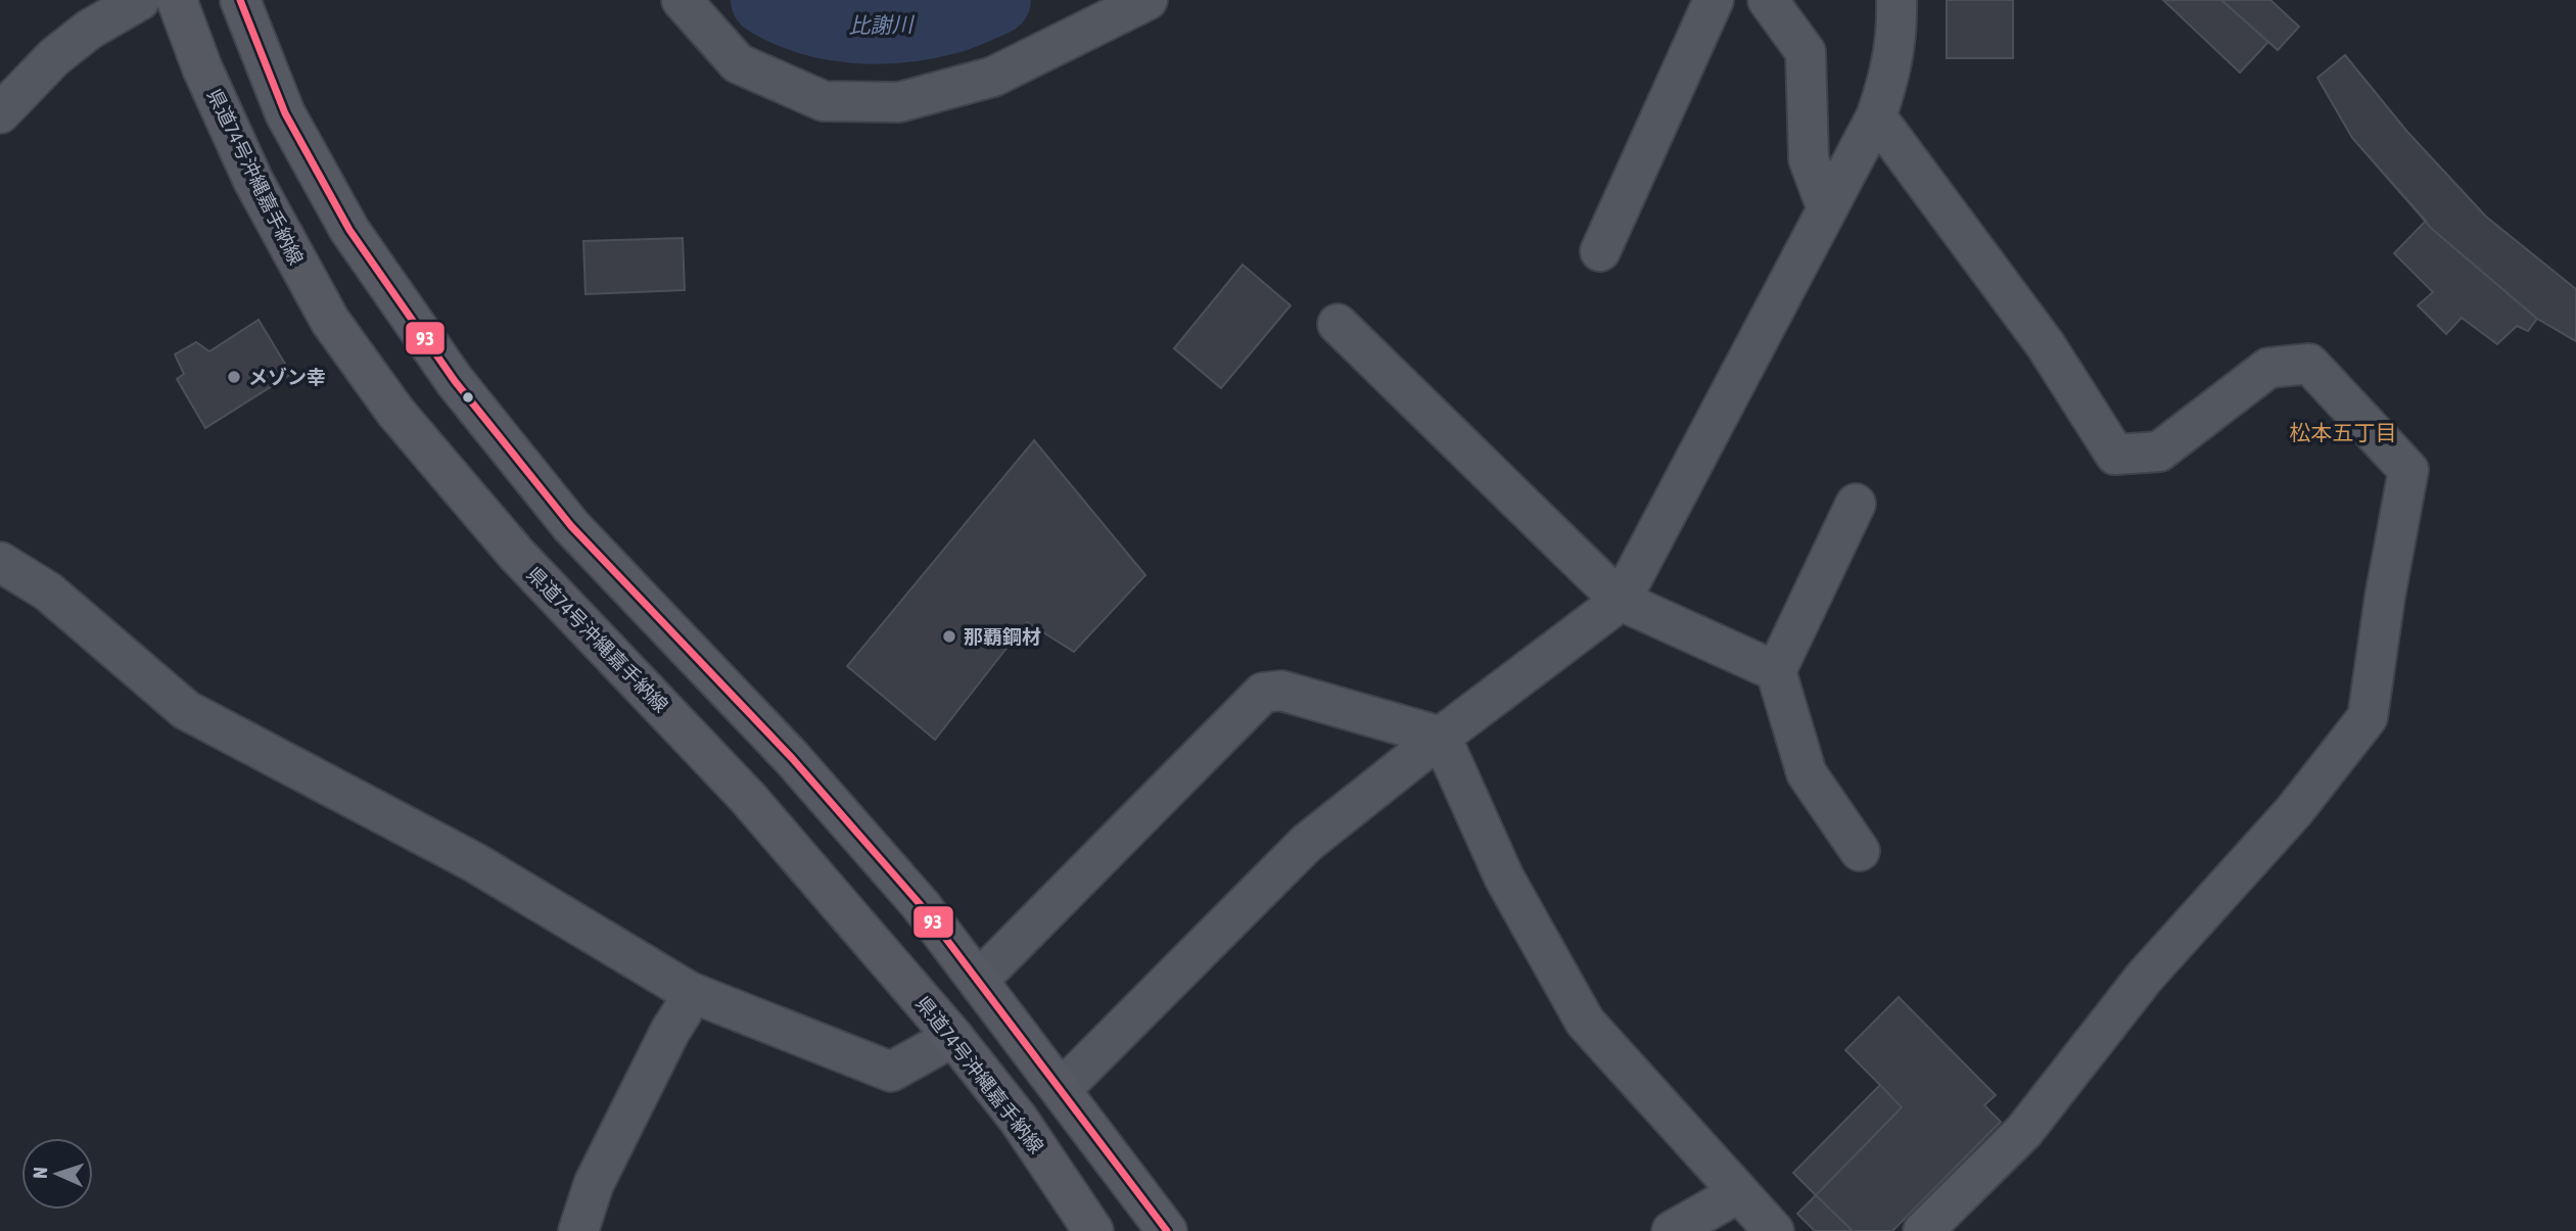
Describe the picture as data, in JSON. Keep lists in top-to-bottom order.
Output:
{
  "streets": {
    "main road": ["県道74号沖縄嘉手納線"]
  },
  "districts": ["松本五丁目"],
  "water": ["比謝川"],
  "places": ["メゾン幸", "那覇鋼材"],
  "lines": ["transit line 93"],
  "north": "left"
}
